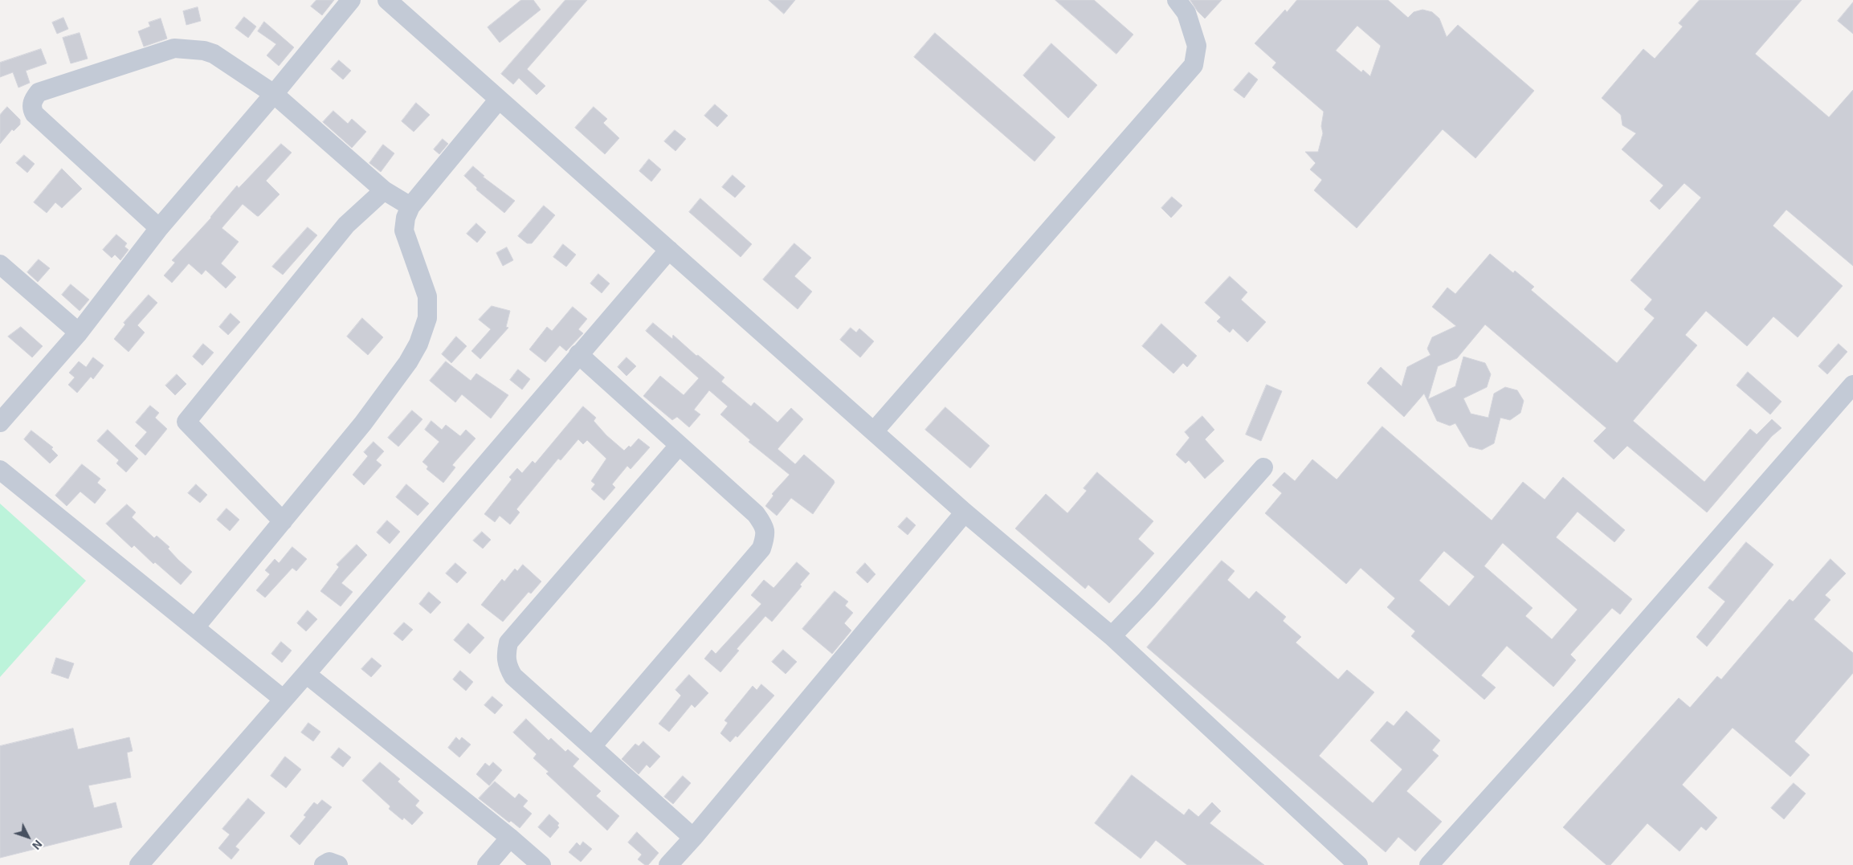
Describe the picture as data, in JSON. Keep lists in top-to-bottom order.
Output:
{
  "north": "bottom right"
}
